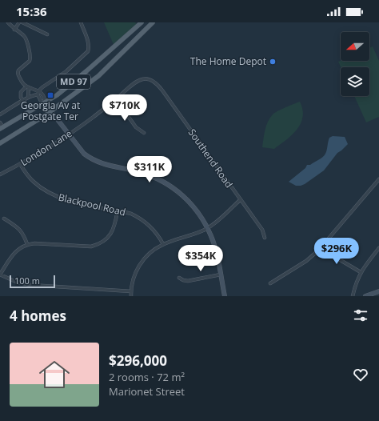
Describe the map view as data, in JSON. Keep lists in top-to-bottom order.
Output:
{
  "streets": {
    "main road": ["MD 97"],
    "street": ["London Lane", "Southend Road", "Blackpool Road"]
  },
  "crossings": [
    ["London Lane", "Southend Road"],
    ["London Lane", "Blackpool Road"]
  ],
  "places": {
    "other": ["The Home Depot"],
    "transit": ["Georgia Av at Postgate Ter"]
  },
  "scale_bar": "100 m",
  "north": "left",
  "page": {
    "status": "15:36",
    "price": [
      "$710K",
      "$311K",
      "$296K",
      "$354K"
    ],
    "scale": "100 m",
    "heading": "4 homes",
    "list": [
      {
        "name": "$296,000",
        "note": "2 rooms · 72 m² · Marionet Street"
      }
    ]
  }
}
